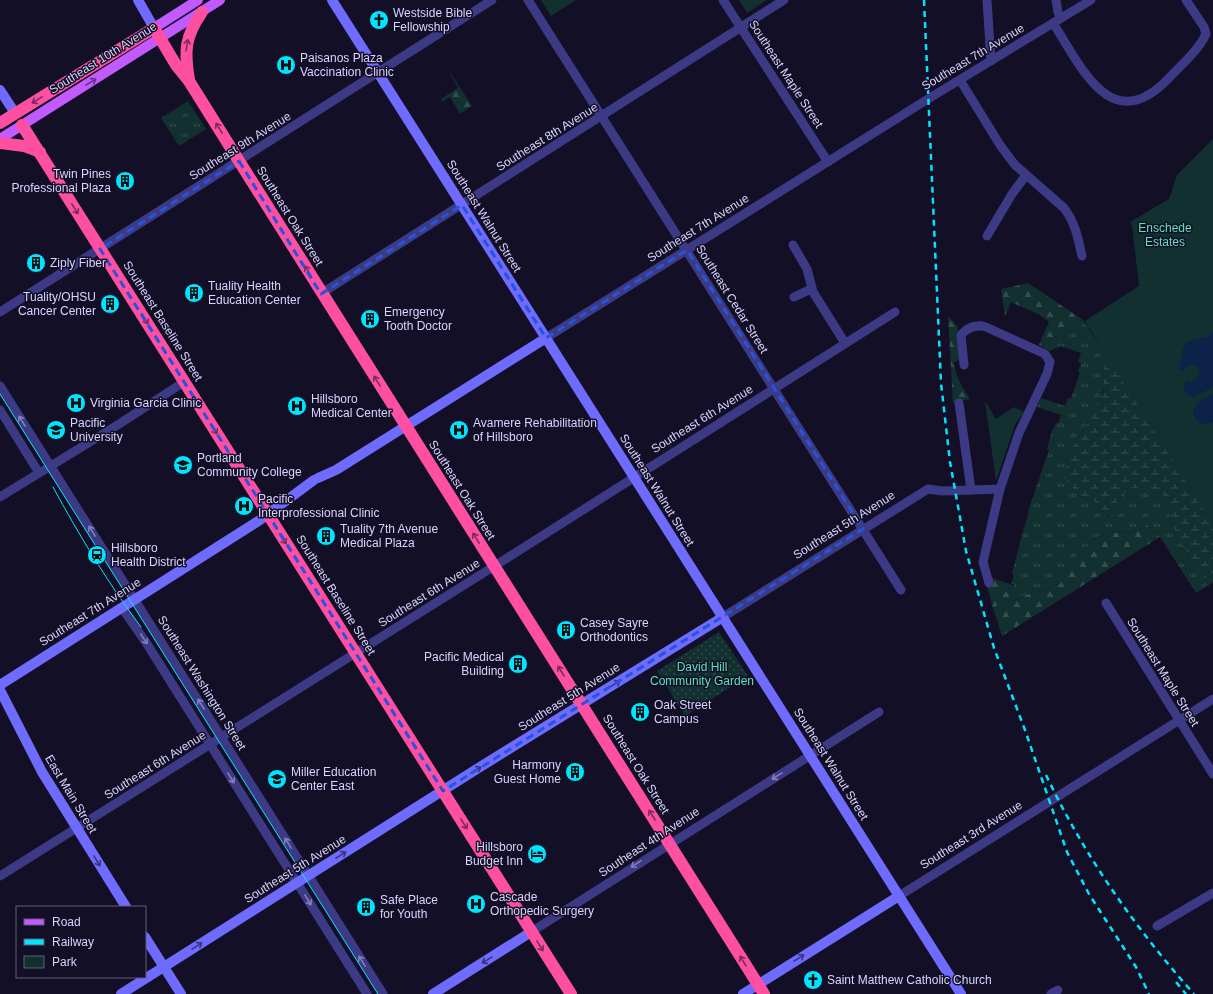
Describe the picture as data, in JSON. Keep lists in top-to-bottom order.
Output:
{
  "streets": {
    "highway": ["Southeast 10th Avenue", "Southeast Oak Street", "Southeast Baseline Street"],
    "street": [
      "Southeast 7th Avenue",
      "Southeast Maple Street",
      "Southeast 8th Avenue",
      "Southeast 9th Avenue",
      "Southeast Walnut Street",
      "Southeast Cedar Street",
      "Southeast 6th Avenue",
      "Southeast 5th Avenue",
      "Southeast Washington Street",
      "East Main Street",
      "Southeast 3rd Avenue",
      "Southeast 4th Avenue"
    ]
  },
  "crossings": [
    ["Southeast 7th Avenue", "Southeast Maple Street"],
    ["Southeast 7th Avenue", "Southeast Oak Street"],
    ["Southeast 7th Avenue", "Southeast Walnut Street"],
    ["Southeast 7th Avenue", "Southeast Cedar Street"],
    ["Southeast 7th Avenue", "Southeast Baseline Street"],
    ["Southeast 7th Avenue", "Southeast Washington Street"],
    ["Southeast 10th Avenue", "Southeast Oak Street"],
    ["Southeast 10th Avenue", "Southeast Baseline Street"],
    ["Southeast Maple Street", "Southeast 8th Avenue"],
    ["Southeast Maple Street", "Southeast 3rd Avenue"],
    ["Southeast 8th Avenue", "Southeast Oak Street"],
    ["Southeast 8th Avenue", "Southeast Walnut Street"],
    ["Southeast 8th Avenue", "Southeast Cedar Street"],
    ["Southeast 9th Avenue", "Southeast Oak Street"],
    ["Southeast 9th Avenue", "Southeast Walnut Street"],
    ["Southeast 9th Avenue", "Southeast Baseline Street"],
    ["Southeast Oak Street", "Southeast 6th Avenue"],
    ["Southeast Oak Street", "Southeast 5th Avenue"],
    ["Southeast Oak Street", "Southeast 3rd Avenue"],
    ["Southeast Oak Street", "Southeast 4th Avenue"],
    ["Southeast Walnut Street", "Southeast 6th Avenue"],
    ["Southeast Walnut Street", "Southeast 5th Avenue"],
    ["Southeast Walnut Street", "Southeast 3rd Avenue"],
    ["Southeast Walnut Street", "Southeast 4th Avenue"],
    ["Southeast Cedar Street", "Southeast 6th Avenue"],
    ["Southeast Cedar Street", "Southeast 5th Avenue"],
    ["Southeast Baseline Street", "Southeast 6th Avenue"],
    ["Southeast Baseline Street", "Southeast 5th Avenue"],
    ["Southeast Baseline Street", "Southeast 4th Avenue"],
    ["Southeast 6th Avenue", "Southeast Washington Street"],
    ["Southeast 6th Avenue", "East Main Street"],
    ["Southeast 5th Avenue", "Southeast Washington Street"]
  ],
  "one_way": [
    "Southeast Oak Street",
    "Southeast Baseline Street",
    "Southeast 5th Avenue",
    "East Main Street",
    "Southeast 4th Avenue"
  ],
  "parks": ["Enschede Estates", "David Hill Community Garden"],
  "places": {
    "church": ["Westside Bible Fellowship", "Saint Matthew Catholic Church"],
    "hospital": [
      "Paisanos Plaza Vaccination Clinic",
      "Virginia Garcia Clinic",
      "Hillsboro Medical Center",
      "Avamere Rehabilitation of Hillsboro",
      "Pacific Interprofessional Clinic",
      "Cascade Orthopedic Surgery"
    ],
    "building": [
      "Twin Pines Professional Plaza",
      "Ziply Fiber",
      "Tuality Health Education Center",
      "Tuality/OHSU Cancer Center",
      "Emergency Tooth Doctor",
      "Tuality 7th Avenue Medical Plaza",
      "Casey Sayre Orthodontics",
      "Pacific Medical Building",
      "Oak Street Campus",
      "Harmony Guest Home",
      "Safe Place for Youth"
    ],
    "school or university": ["Pacific University", "Portland Community College", "Miller Education Center East"],
    "station": ["Hillsboro Health District"],
    "hotel": ["Hillsboro Budget Inn"]
  },
  "legend": ["Road", "Railway", "Park"]
}
